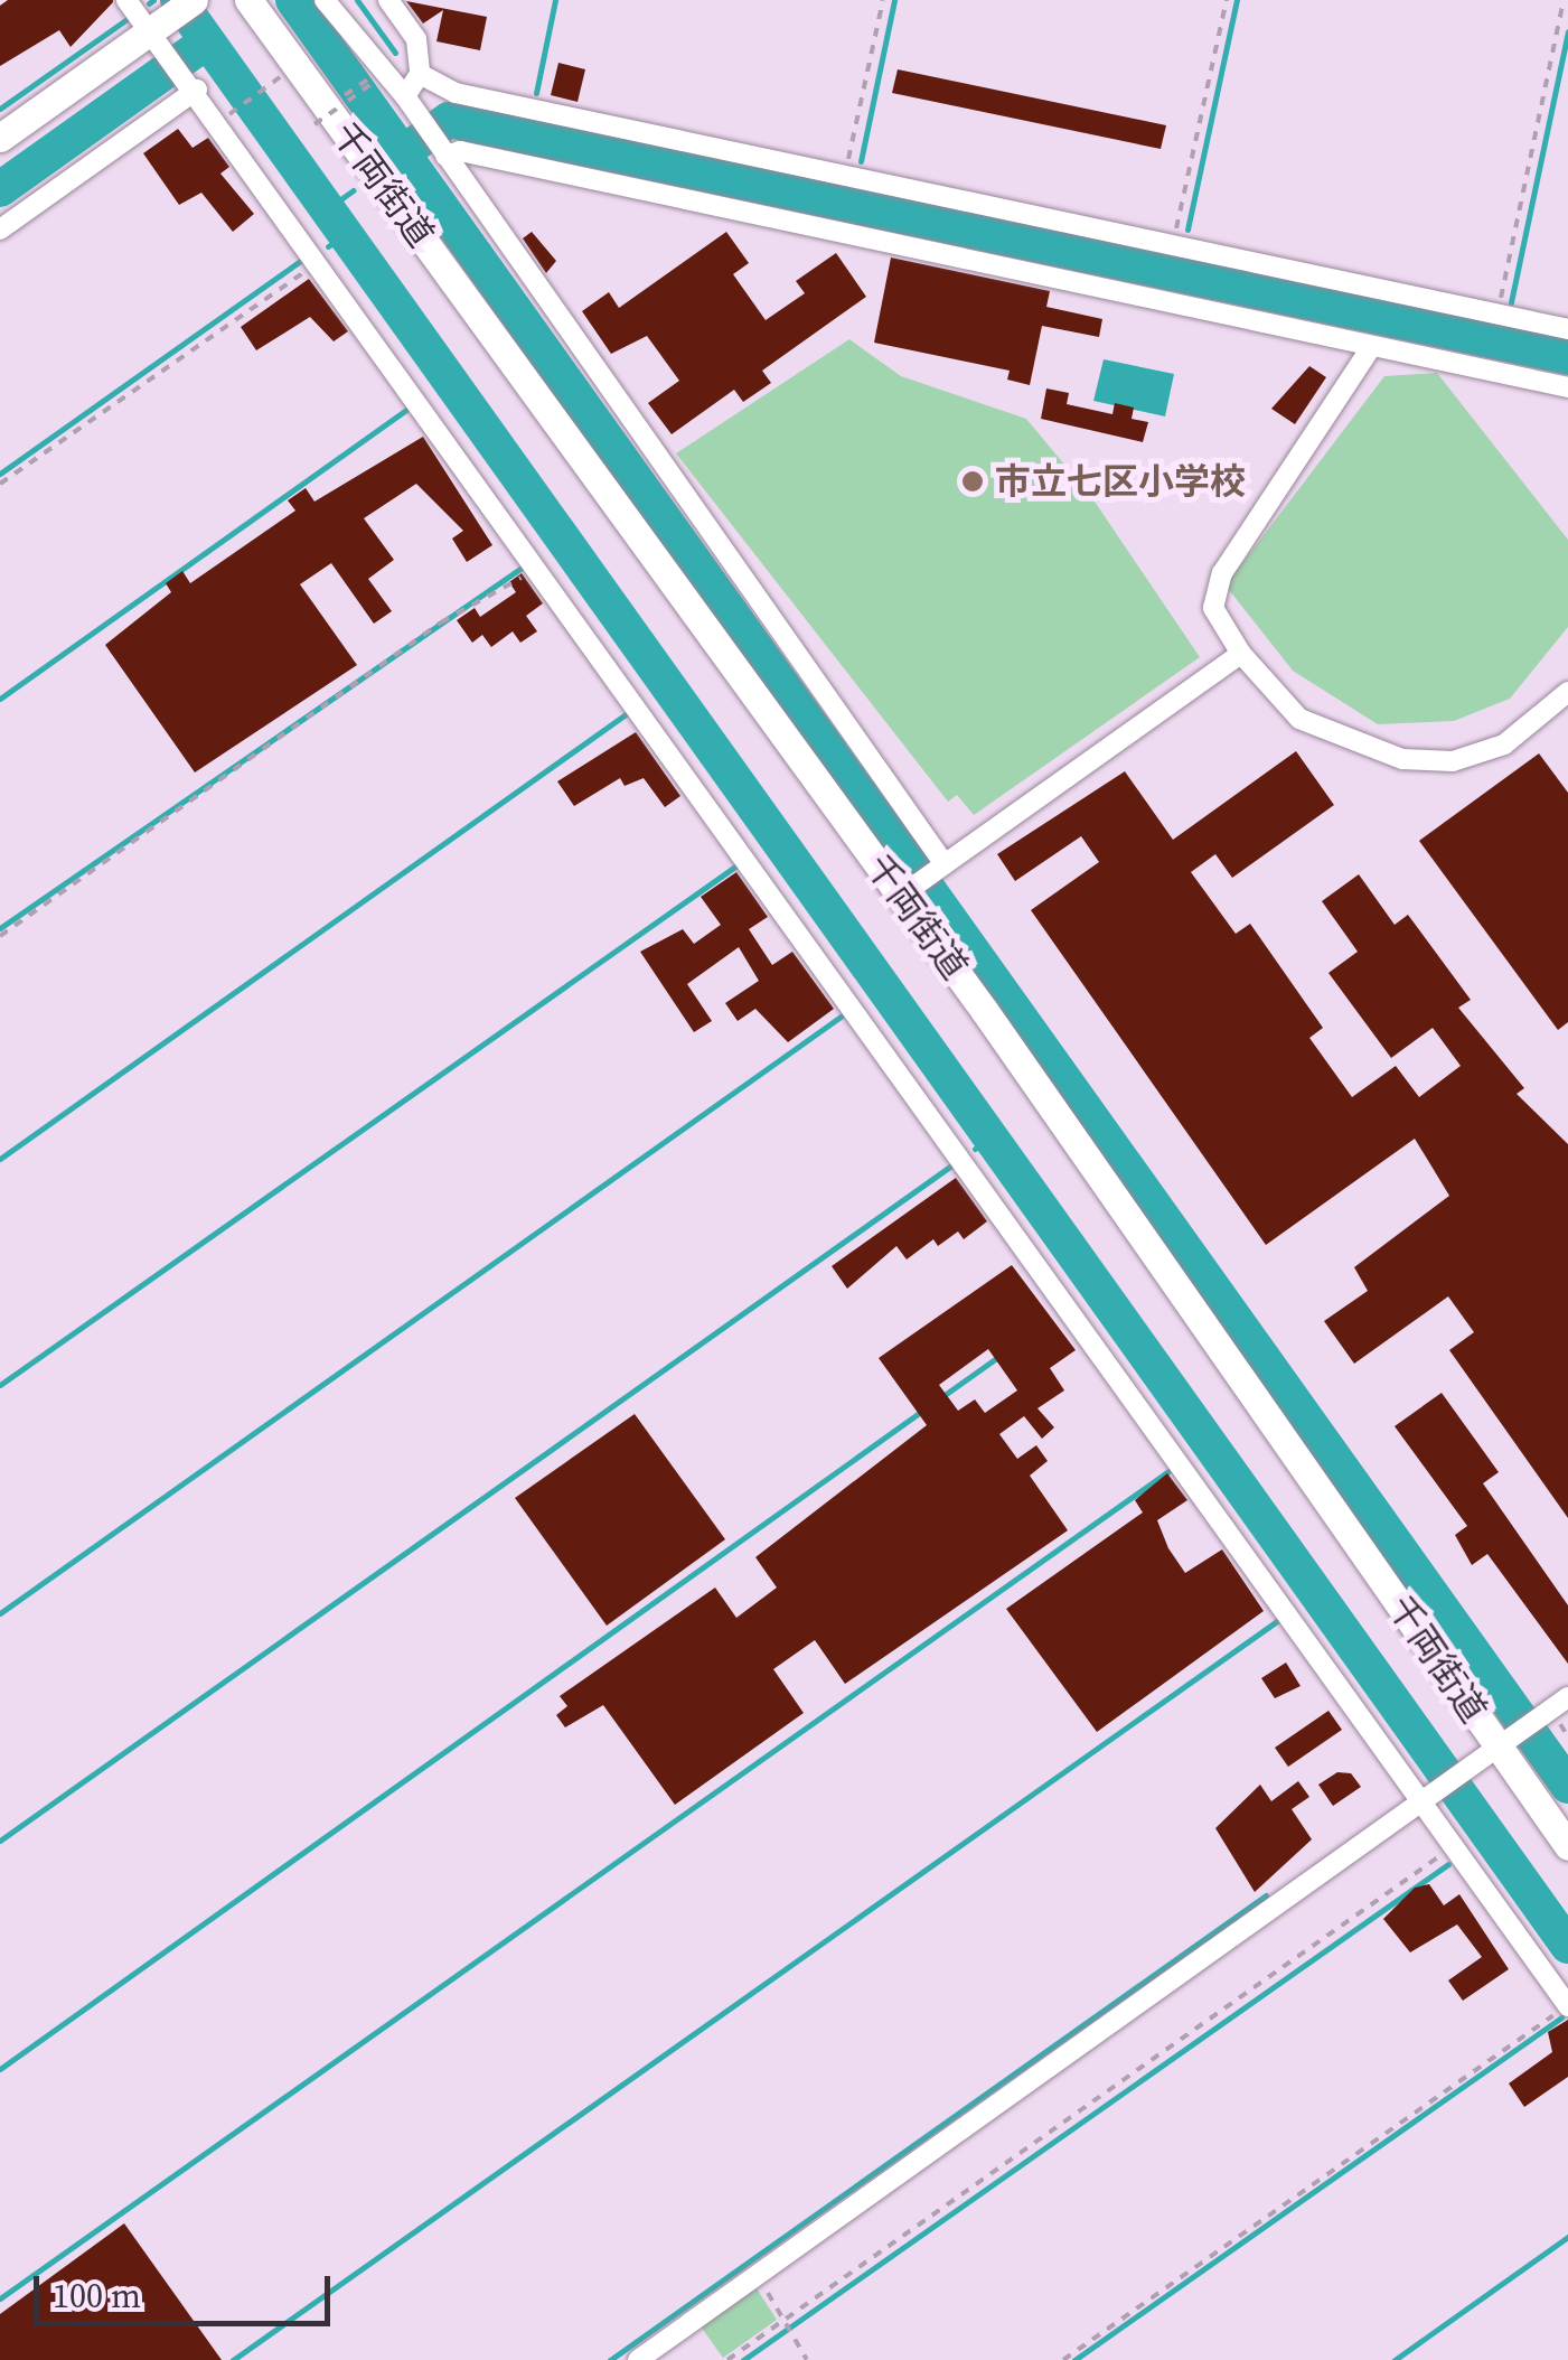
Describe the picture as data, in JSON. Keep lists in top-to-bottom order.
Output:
{
  "streets": {
    "street": ["千両街道"]
  },
  "places": ["市立七区小学校"],
  "scale_bar": "100 m"
}
